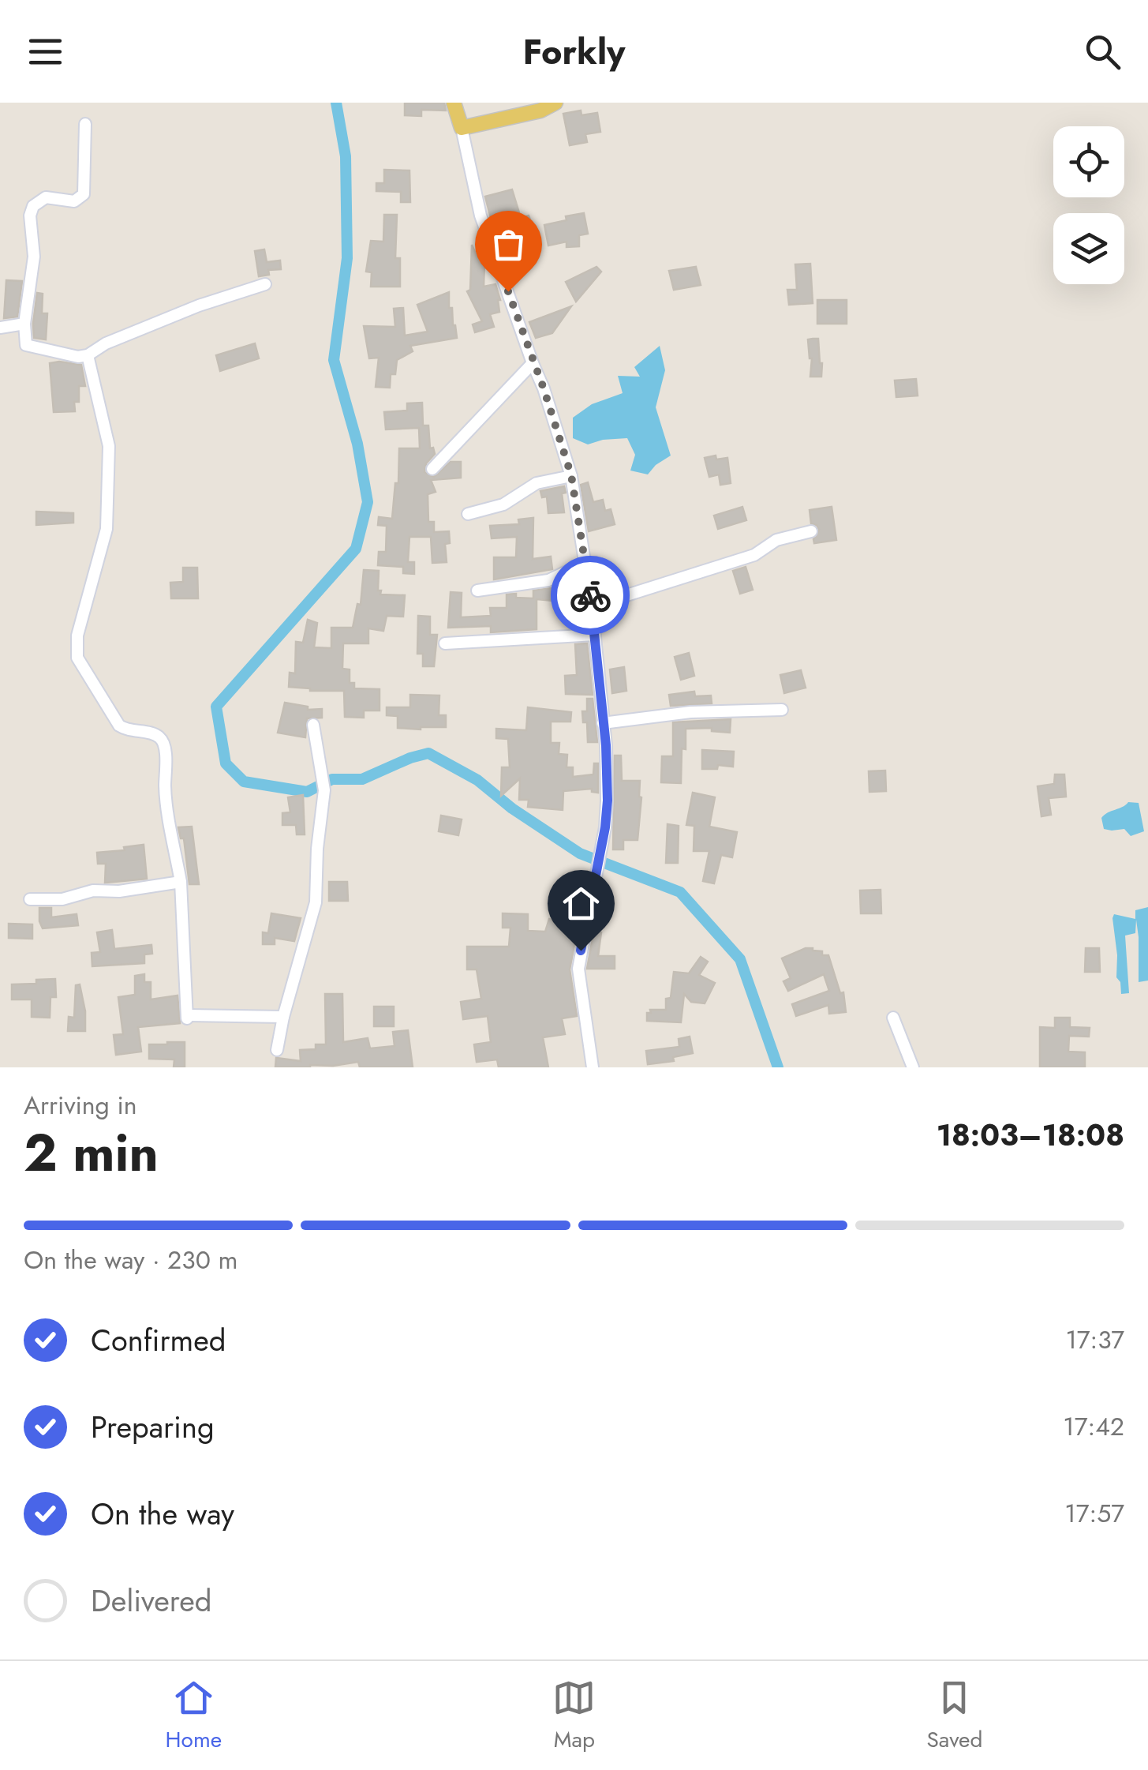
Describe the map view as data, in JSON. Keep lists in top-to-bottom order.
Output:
{
  "page": {
    "header": "Forkly",
    "heading": ["2 min", "Arriving in", "18:03–18:08"],
    "bar": "On the way · 230 m",
    "list": [
      ["Confirmed", "17:37"],
      ["Preparing", "17:42"],
      ["On the way", "17:57"],
      "Delivered"
    ],
    "tabs": ["Home", "Map", "Saved"]
  }
}
